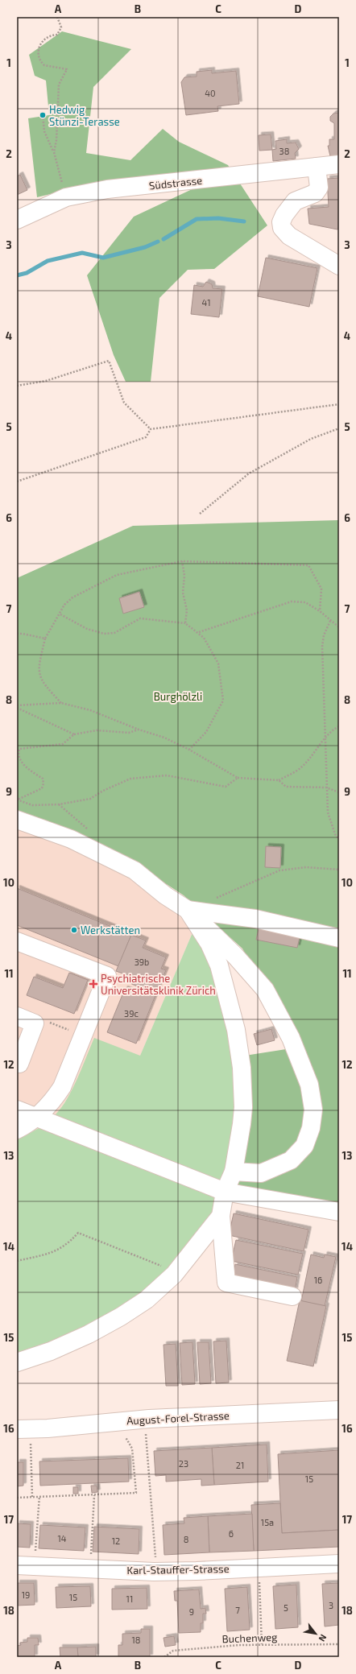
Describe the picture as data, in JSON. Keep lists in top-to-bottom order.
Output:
{
  "streets": {
    "street": ["Südstrasse", "August-Forel-Strasse", "Karl-Stauffer-Strasse"],
    "path": ["Buchenweg"]
  },
  "parks": ["Burghölzli"],
  "places": {
    "other": ["Hedwig Stünzi-Terasse", "Werkstätten"],
    "health": ["Psychiatrische Universitätsklinik Zürich"]
  },
  "house_numbers": [
    "40",
    "38",
    "41",
    "39b",
    "39c",
    "16",
    "23",
    "21",
    "15",
    "15a",
    "6",
    "14",
    "8",
    "12",
    "19",
    "15",
    "11",
    "3",
    "5",
    "7",
    "9",
    "18"
  ],
  "north": "bottom right",
  "grid": {
    "columns": [
      "A",
      "B",
      "C",
      "D"
    ],
    "rows": [
      "1",
      "2",
      "3",
      "4",
      "5",
      "6",
      "7",
      "8",
      "9",
      "10",
      "11",
      "12",
      "13",
      "14",
      "15",
      "16",
      "17",
      "18"
    ]
  }
}
